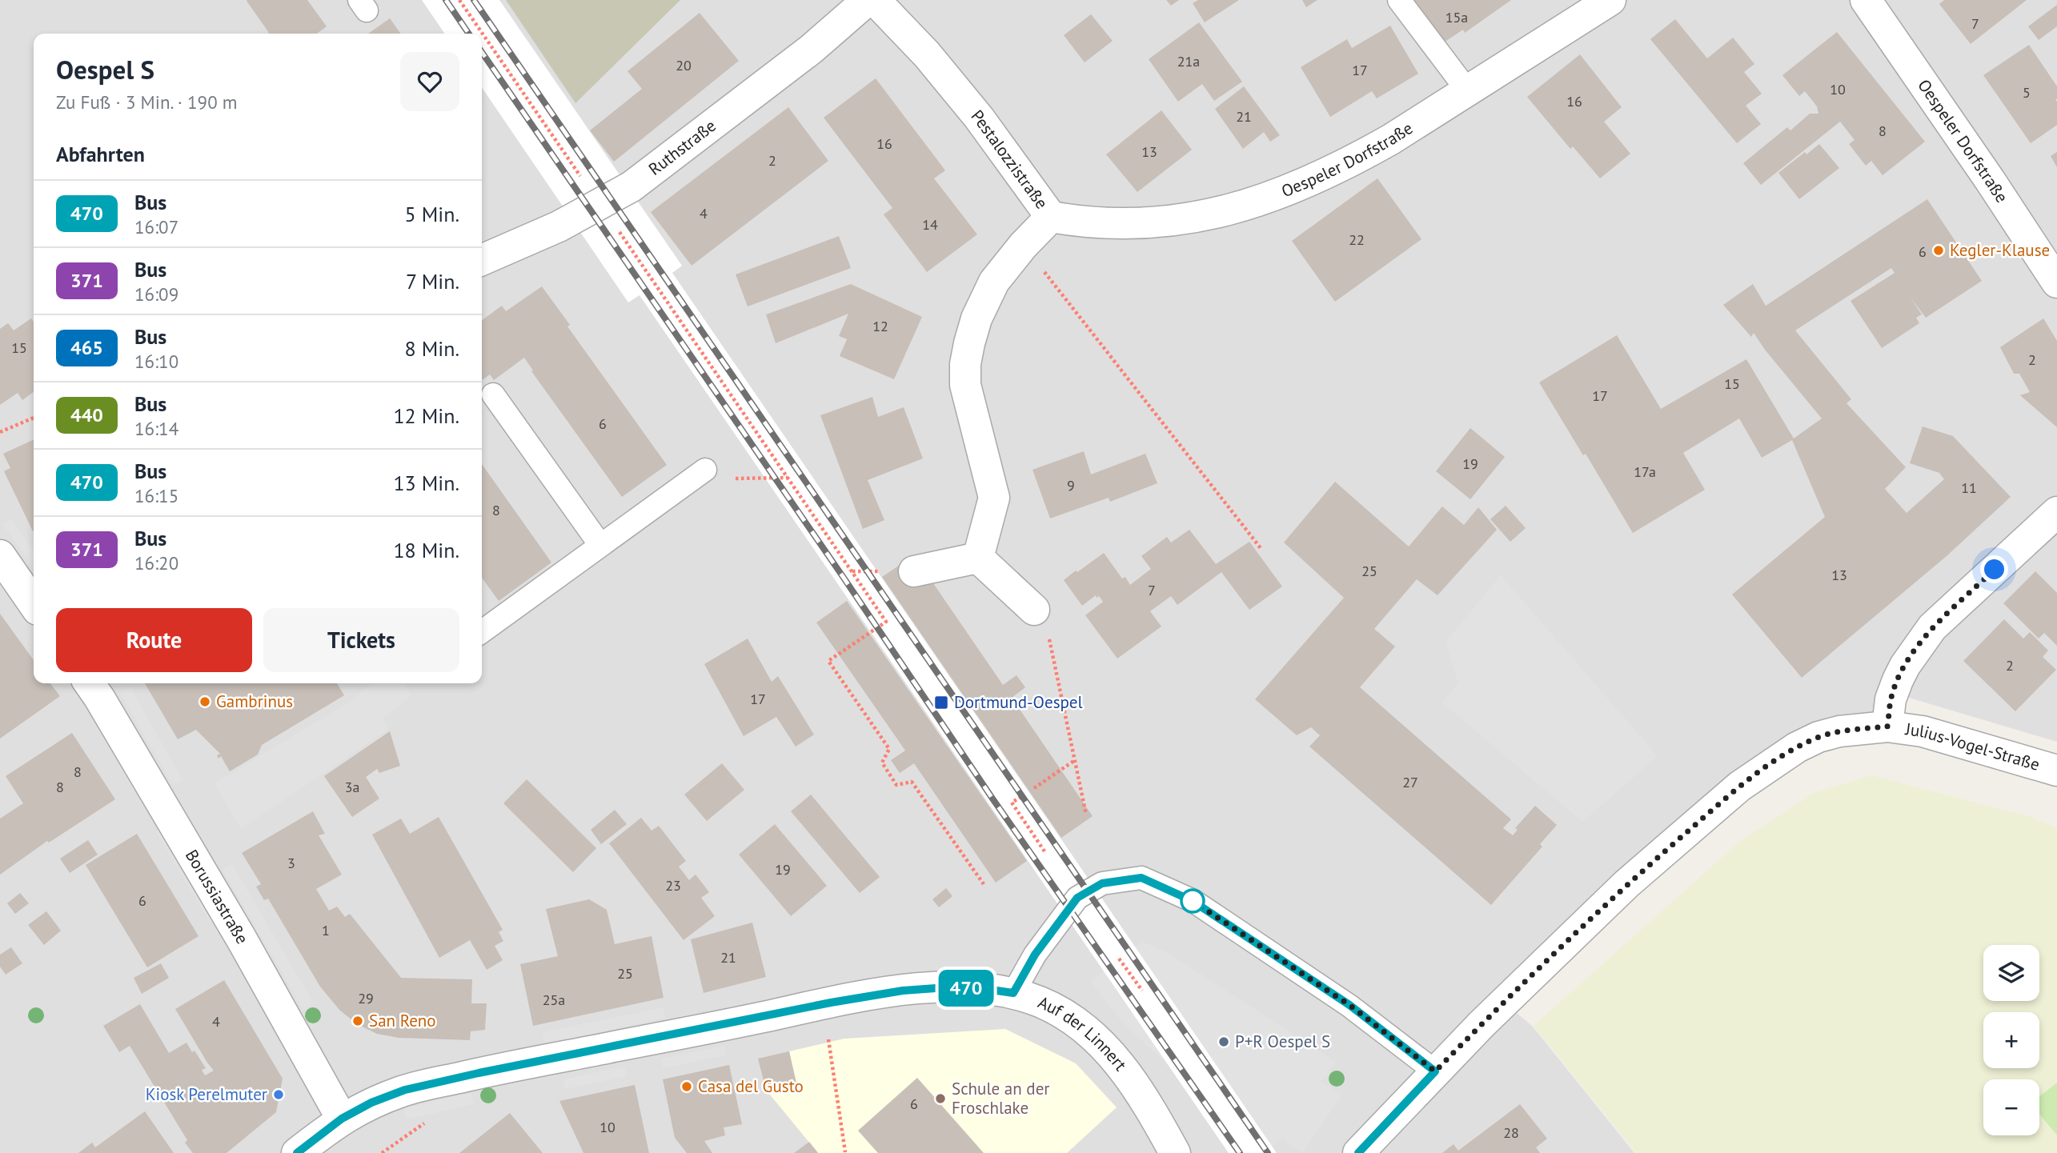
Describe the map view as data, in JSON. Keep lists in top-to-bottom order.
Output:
{
  "streets": {
    "street": [
      "Oespeler Dorfstraße",
      "Ruthstraße",
      "Pestalozzistraße",
      "Julius-Vogel-Straße",
      "Borussiastraße",
      "Auf der Linnert"
    ]
  },
  "crossings": [
    ["Oespeler Dorfstraße", "Pestalozzistraße"],
    ["Borussiastraße", "Auf der Linnert"]
  ],
  "places": {
    "other": [
      "Kegler-Klause",
      "Gambrinus",
      "San Reno",
      "P+R Oespel S",
      "Casa del Gusto",
      "Kiosk Perelmuter",
      "Schule an der Froschlake"
    ],
    "transit": ["Dortmund-Oespel"]
  },
  "lines": ["bus line 470"],
  "house_numbers": [
    "15a",
    "7",
    "21a",
    "20",
    "17",
    "10",
    "5",
    "16",
    "21",
    "8",
    "16",
    "13",
    "2",
    "4",
    "14",
    "22",
    "6",
    "12",
    "15",
    "2",
    "15",
    "17",
    "6",
    "19",
    "17a",
    "9",
    "11",
    "8",
    "25",
    "13",
    "7",
    "2",
    "17",
    "8",
    "27",
    "8",
    "3a",
    "3",
    "19",
    "23",
    "6",
    "1",
    "21",
    "25",
    "29",
    "25a",
    "4",
    "6",
    "10",
    "28"
  ],
  "page": {
    "on_map": "470",
    "heading": [
      ["Oespel S", "Zu Fuß · 3 Min. · 190 m"],
      "Abfahrten"
    ],
    "list": [
      {
        "mark": "470",
        "name": "Bus",
        "note": "16:07",
        "value": "5 Min."
      },
      {
        "mark": "371",
        "name": "Bus",
        "note": "16:09",
        "value": "7 Min."
      },
      {
        "mark": "465",
        "name": "Bus",
        "note": "16:10",
        "value": "8 Min."
      },
      {
        "mark": "440",
        "name": "Bus",
        "note": "16:14",
        "value": "12 Min."
      },
      {
        "mark": "470",
        "name": "Bus",
        "note": "16:15",
        "value": "13 Min."
      },
      {
        "mark": "371",
        "name": "Bus",
        "note": "16:20",
        "value": "18 Min."
      }
    ],
    "buttons": ["Route", "Tickets"],
    "map_buttons": ["+", "−"]
  }
}
